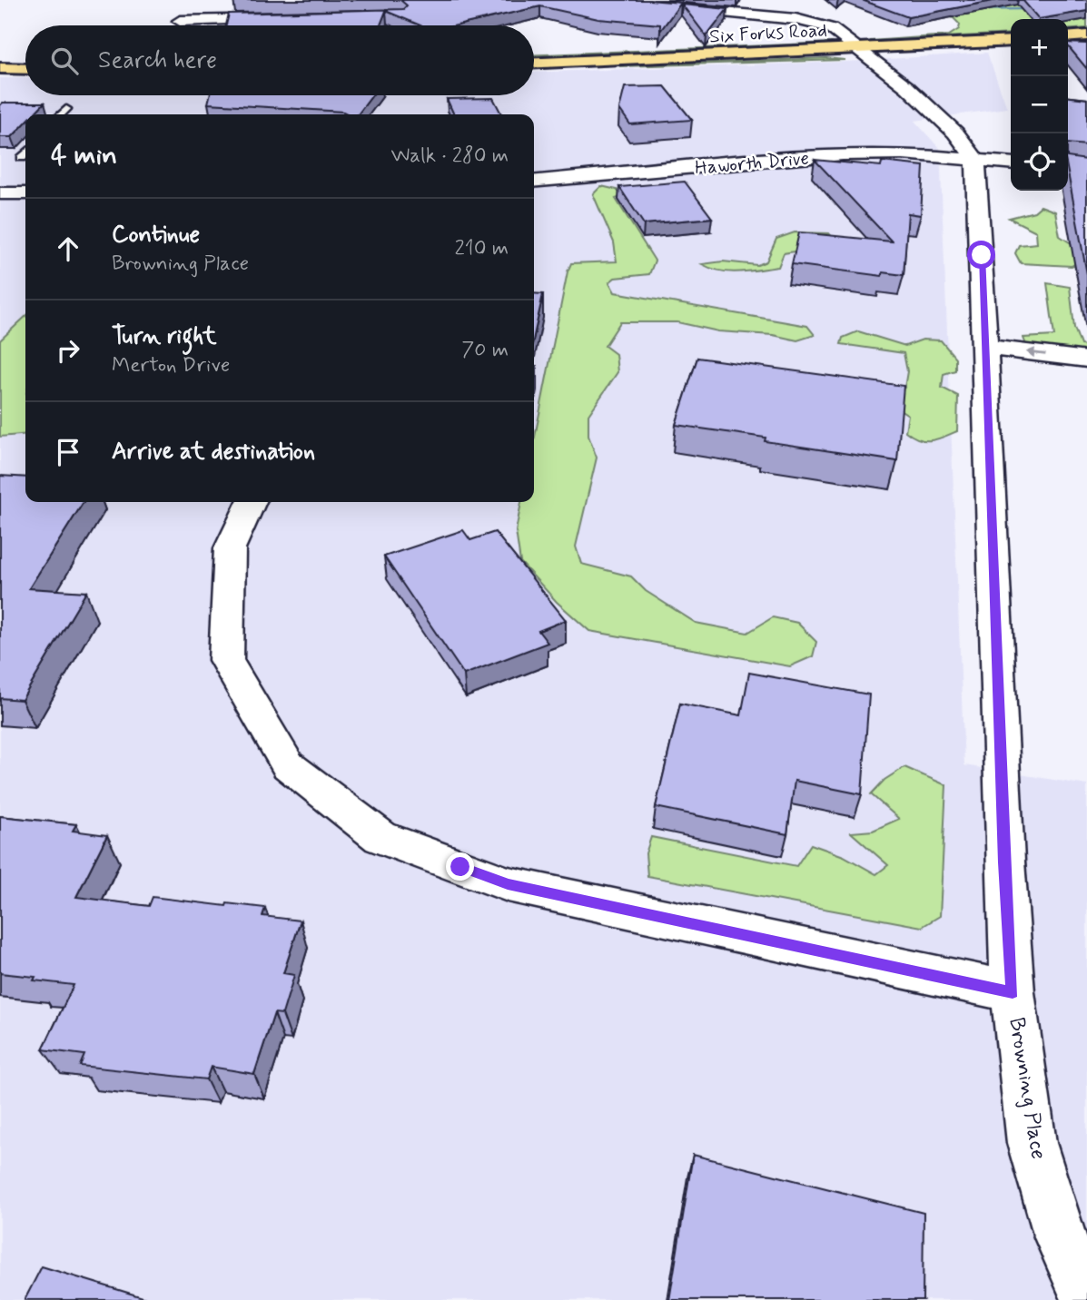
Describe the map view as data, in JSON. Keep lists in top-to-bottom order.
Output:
{
  "streets": {
    "main road": ["Six Forks Road"],
    "street": ["Haworth Drive", "Browning Place"]
  },
  "crossings": [
    ["Haworth Drive", "Browning Place"]
  ],
  "page": {
    "map_buttons": ["+", "−"],
    "search": "Search here",
    "heading": ["4 min", "Walk · 280 m"],
    "list": [
      ["Continue", "Browning Place", "210 m"],
      ["Turn right", "Merton Drive", "70 m"],
      "Arrive at destination"
    ]
  }
}
